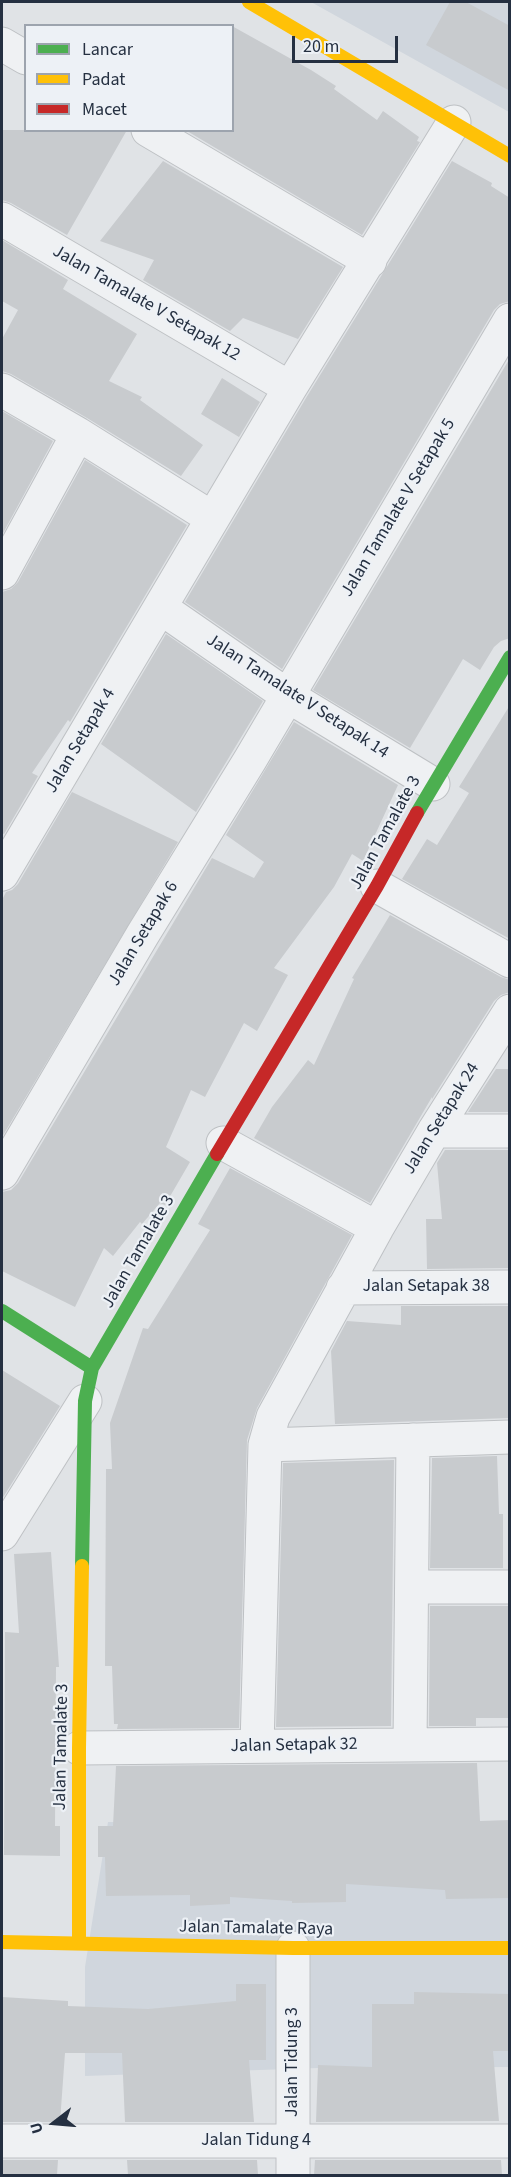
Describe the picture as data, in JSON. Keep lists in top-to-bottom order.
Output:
{
  "streets": {
    "street": [
      "Jalan Tamalate V Setapak 12",
      "Jalan Tamalate V Setapak 5",
      "Jalan Tamalate V Setapak 14",
      "Jalan Setapak 4",
      "Jalan Tamalate 3",
      "Jalan Setapak 6",
      "Jalan Setapak 24",
      "Jalan Setapak 38",
      "Jalan Setapak 32",
      "Jalan Tamalate Raya",
      "Jalan Tidung 3",
      "Jalan Tidung 4"
    ]
  },
  "crossings": [
    ["Jalan Tamalate V Setapak 12", "Jalan Setapak 4"],
    ["Jalan Tamalate V Setapak 5", "Jalan Tamalate V Setapak 14"],
    ["Jalan Tamalate V Setapak 5", "Jalan Setapak 6"],
    ["Jalan Tamalate V Setapak 14", "Jalan Setapak 4"],
    ["Jalan Tamalate V Setapak 14", "Jalan Tamalate 3"],
    ["Jalan Tamalate V Setapak 14", "Jalan Setapak 6"],
    ["Jalan Tamalate 3", "Jalan Setapak 32"],
    ["Jalan Tamalate 3", "Jalan Tamalate Raya"],
    ["Jalan Setapak 24", "Jalan Setapak 38"],
    ["Jalan Setapak 24", "Jalan Setapak 32"],
    ["Jalan Tamalate Raya", "Jalan Tidung 3"],
    ["Jalan Tidung 3", "Jalan Tidung 4"]
  ],
  "legend": ["Lancar", "Padat", "Macet"],
  "scale_bar": "20 m",
  "north": "left"
}
